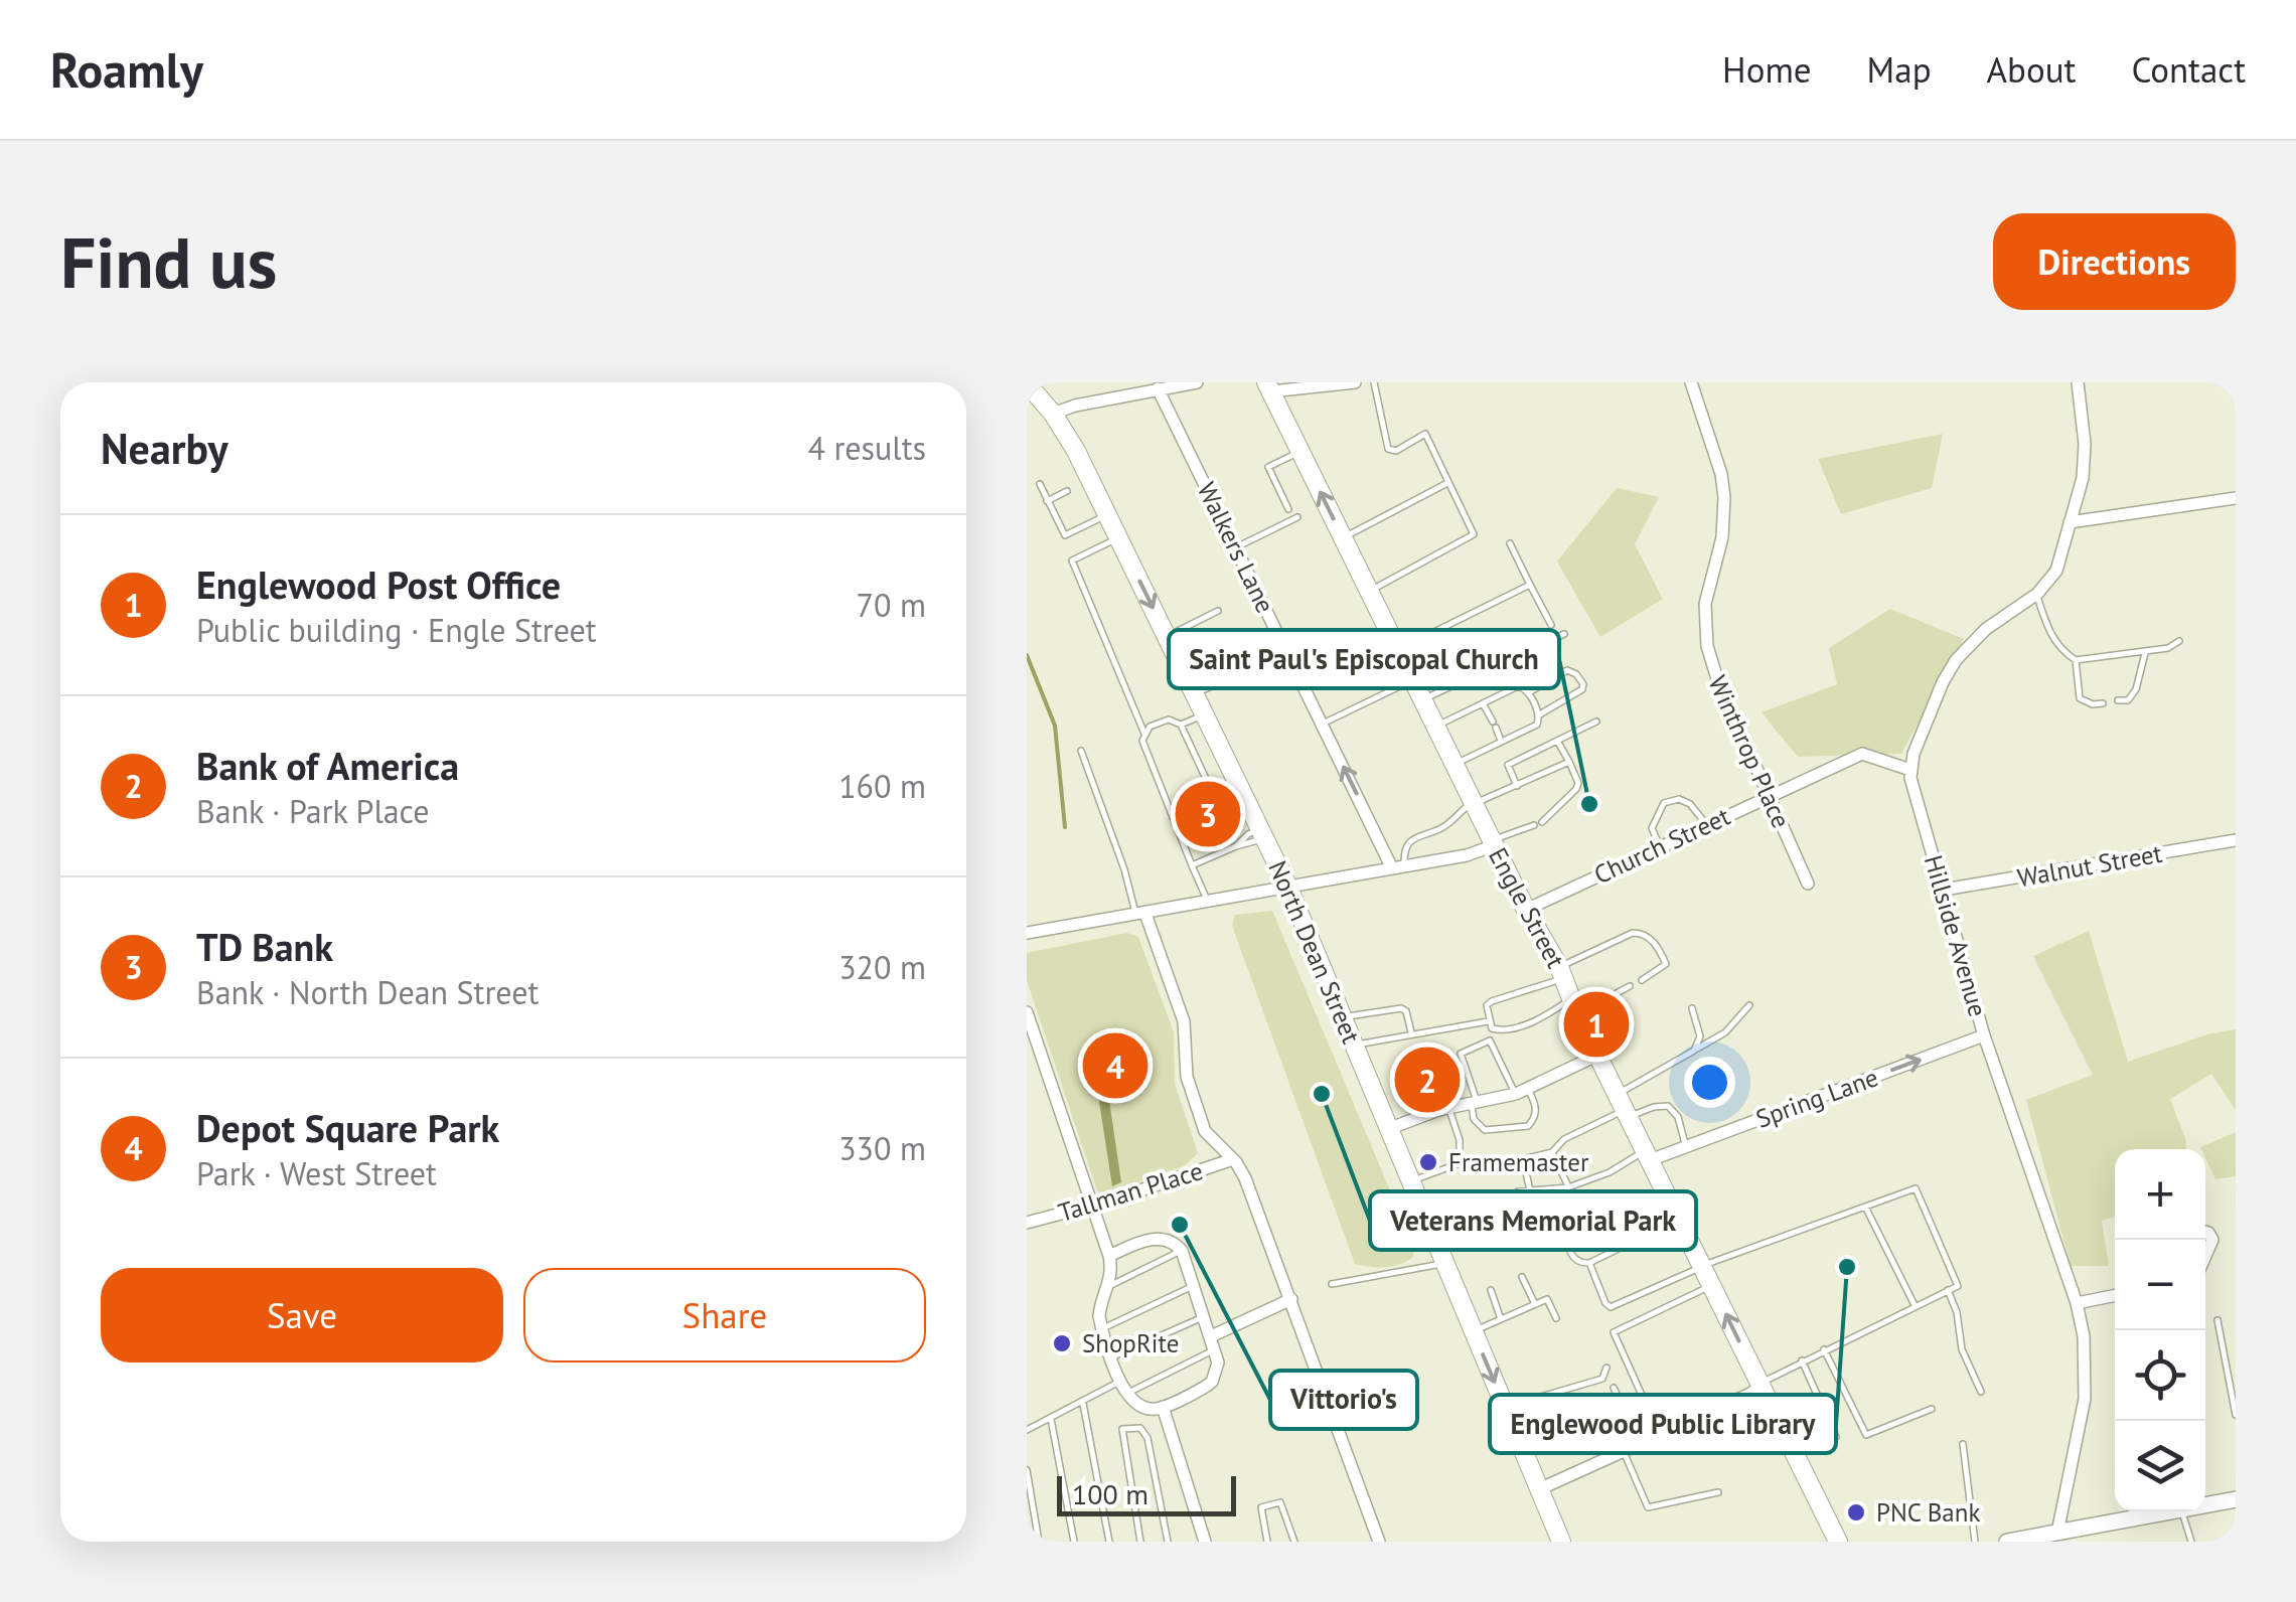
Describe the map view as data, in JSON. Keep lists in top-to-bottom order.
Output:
{
  "streets": {
    "main road": ["Engle Street", "North Dean Street"],
    "street": [
      "Walkers Lane",
      "Winthrop Place",
      "Church Street",
      "Walnut Street",
      "Hillside Avenue",
      "Spring Lane",
      "Tallman Place"
    ]
  },
  "crossings": [
    ["Winthrop Place", "Church Street"],
    ["Church Street", "Engle Street"],
    ["Church Street", "Hillside Avenue"],
    ["Walnut Street", "Hillside Avenue"],
    ["Engle Street", "Spring Lane"],
    ["Hillside Avenue", "Spring Lane"]
  ],
  "one_way": ["Spring Lane"],
  "places": [
    "Saint Paul's Episcopal Church",
    "Veterans Memorial Park",
    "Framemaster",
    "Vittorio's",
    "Englewood Public Library",
    "ShopRite",
    "PNC Bank"
  ],
  "scale_bar": "100 m",
  "page": {
    "header": "Roamly",
    "nav": [
      "Home",
      "Map",
      "About",
      "Contact"
    ],
    "buttons": [
      "Directions",
      ["Save", "Share"]
    ],
    "title": "Find us",
    "heading": ["Nearby", "4 results"],
    "list": [
      {
        "mark": "1",
        "name": "Englewood Post Office",
        "note": "Public building · Engle Street",
        "value": "70 m"
      },
      {
        "mark": "2",
        "name": "Bank of America",
        "note": "Bank · Park Place",
        "value": "160 m"
      },
      {
        "mark": "3",
        "name": "TD Bank",
        "note": "Bank · North Dean Street",
        "value": "320 m"
      },
      {
        "mark": "4",
        "name": "Depot Square Park",
        "note": "Park · West Street",
        "value": "330 m"
      }
    ],
    "pins": [
      "3",
      "1",
      "4",
      "2"
    ],
    "map_buttons": ["+", "−"],
    "scale": "100 m"
  }
}
